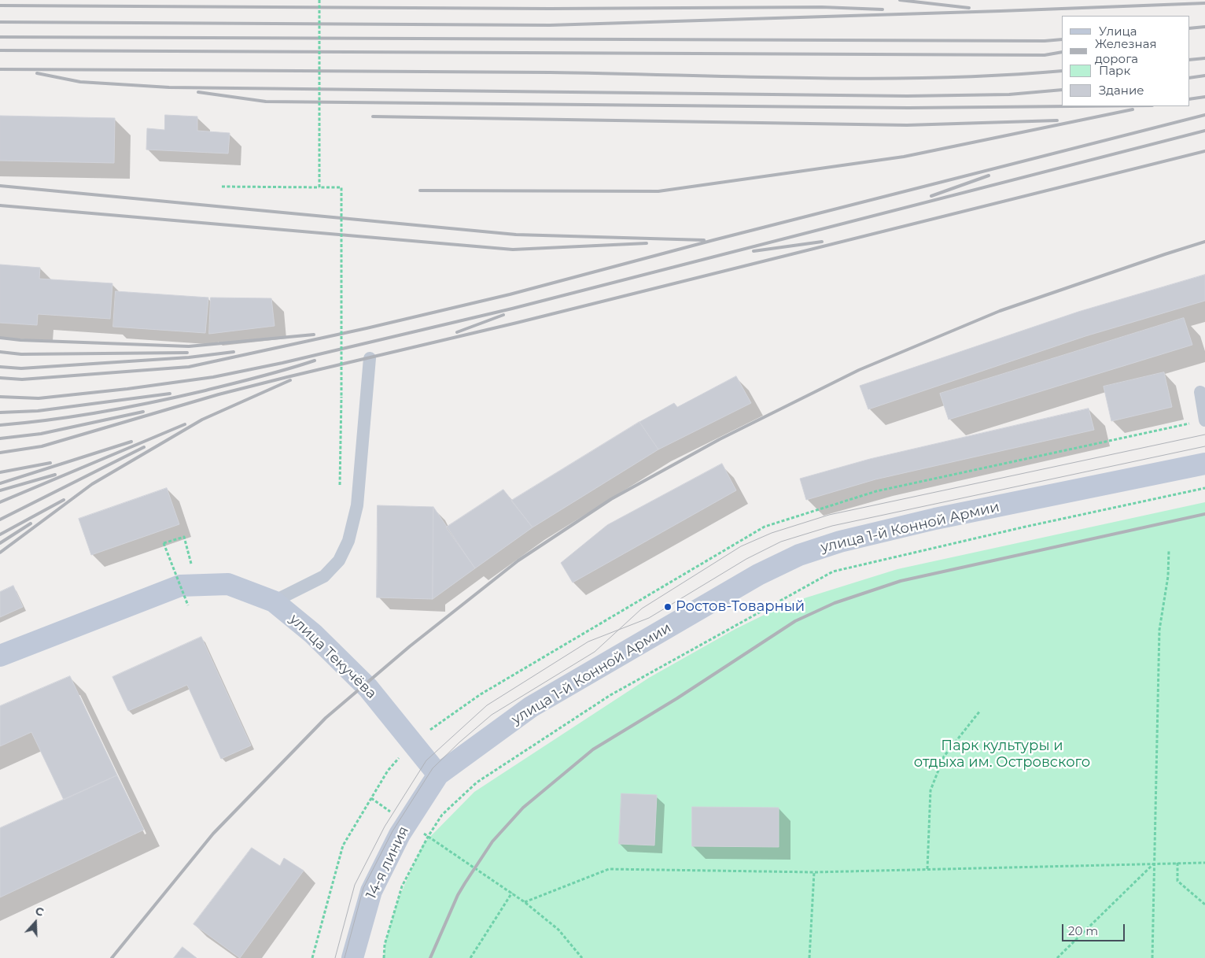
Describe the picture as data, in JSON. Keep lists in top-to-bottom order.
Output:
{
  "streets": {
    "main road": ["улица 1-й Конной Армии", "улица Текучёва", "14-я линия"]
  },
  "crossings": [
    ["улица 1-й Конной Армии", "улица Текучёва"],
    ["улица 1-й Конной Армии", "14-я линия"],
    ["улица Текучёва", "14-я линия"]
  ],
  "parks": ["Парк культуры и отдыха им. Островского"],
  "places": ["Ростов-Товарный"],
  "legend": [
    "Улица",
    "Железная дорога",
    "Парк",
    "Здание"
  ],
  "scale_bar": "20 m",
  "north": "top"
}
